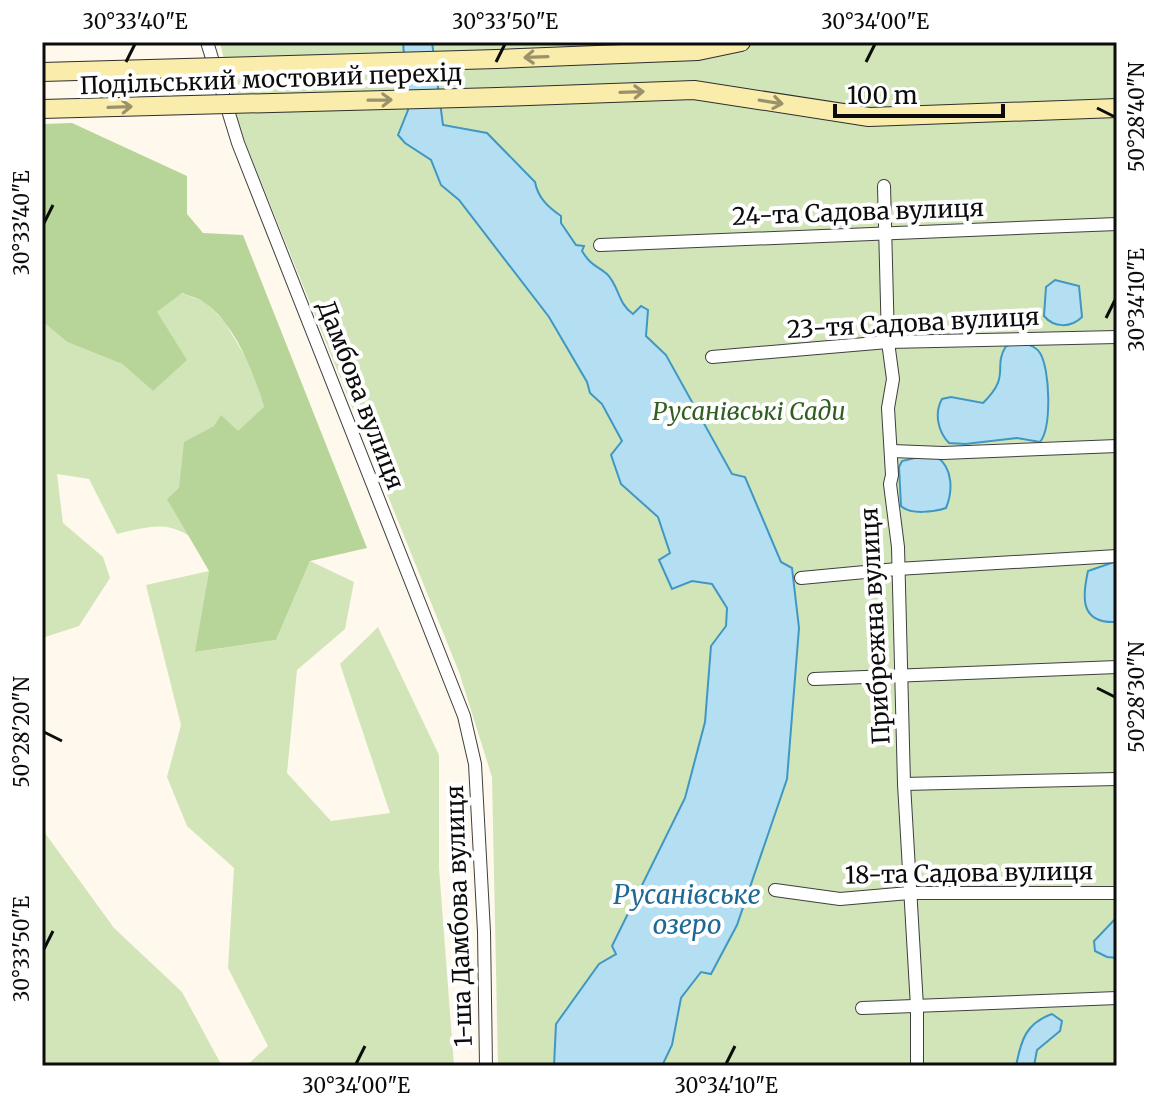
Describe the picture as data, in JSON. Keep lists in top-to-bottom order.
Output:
{
  "streets": {
    "main road": ["Подільський мостовий перехід"],
    "street": [
      "24-та Садова вулиця",
      "23-тя Садова вулиця",
      "Дамбова вулиця",
      "Прибрежна вулиця",
      "18-та Садова вулиця",
      "1-ша Дамбова вулиця"
    ]
  },
  "crossings": [
    ["24-та Садова вулиця", "Прибрежна вулиця"],
    ["23-тя Садова вулиця", "Прибрежна вулиця"],
    ["Дамбова вулиця", "1-ша Дамбова вулиця"],
    ["Прибрежна вулиця", "18-та Садова вулиця"]
  ],
  "water": ["Русанівське озеро"],
  "parks": ["Русанівські Сади"],
  "scale_bar": "100 m",
  "coordinates": [
    "30°33'40\"E",
    "30°33'50\"E",
    "30°34'00\"E",
    "50°28'40\"N",
    "30°34'10\"E",
    "50°28'30\"N",
    "50°28'20\"N"
  ]
}
